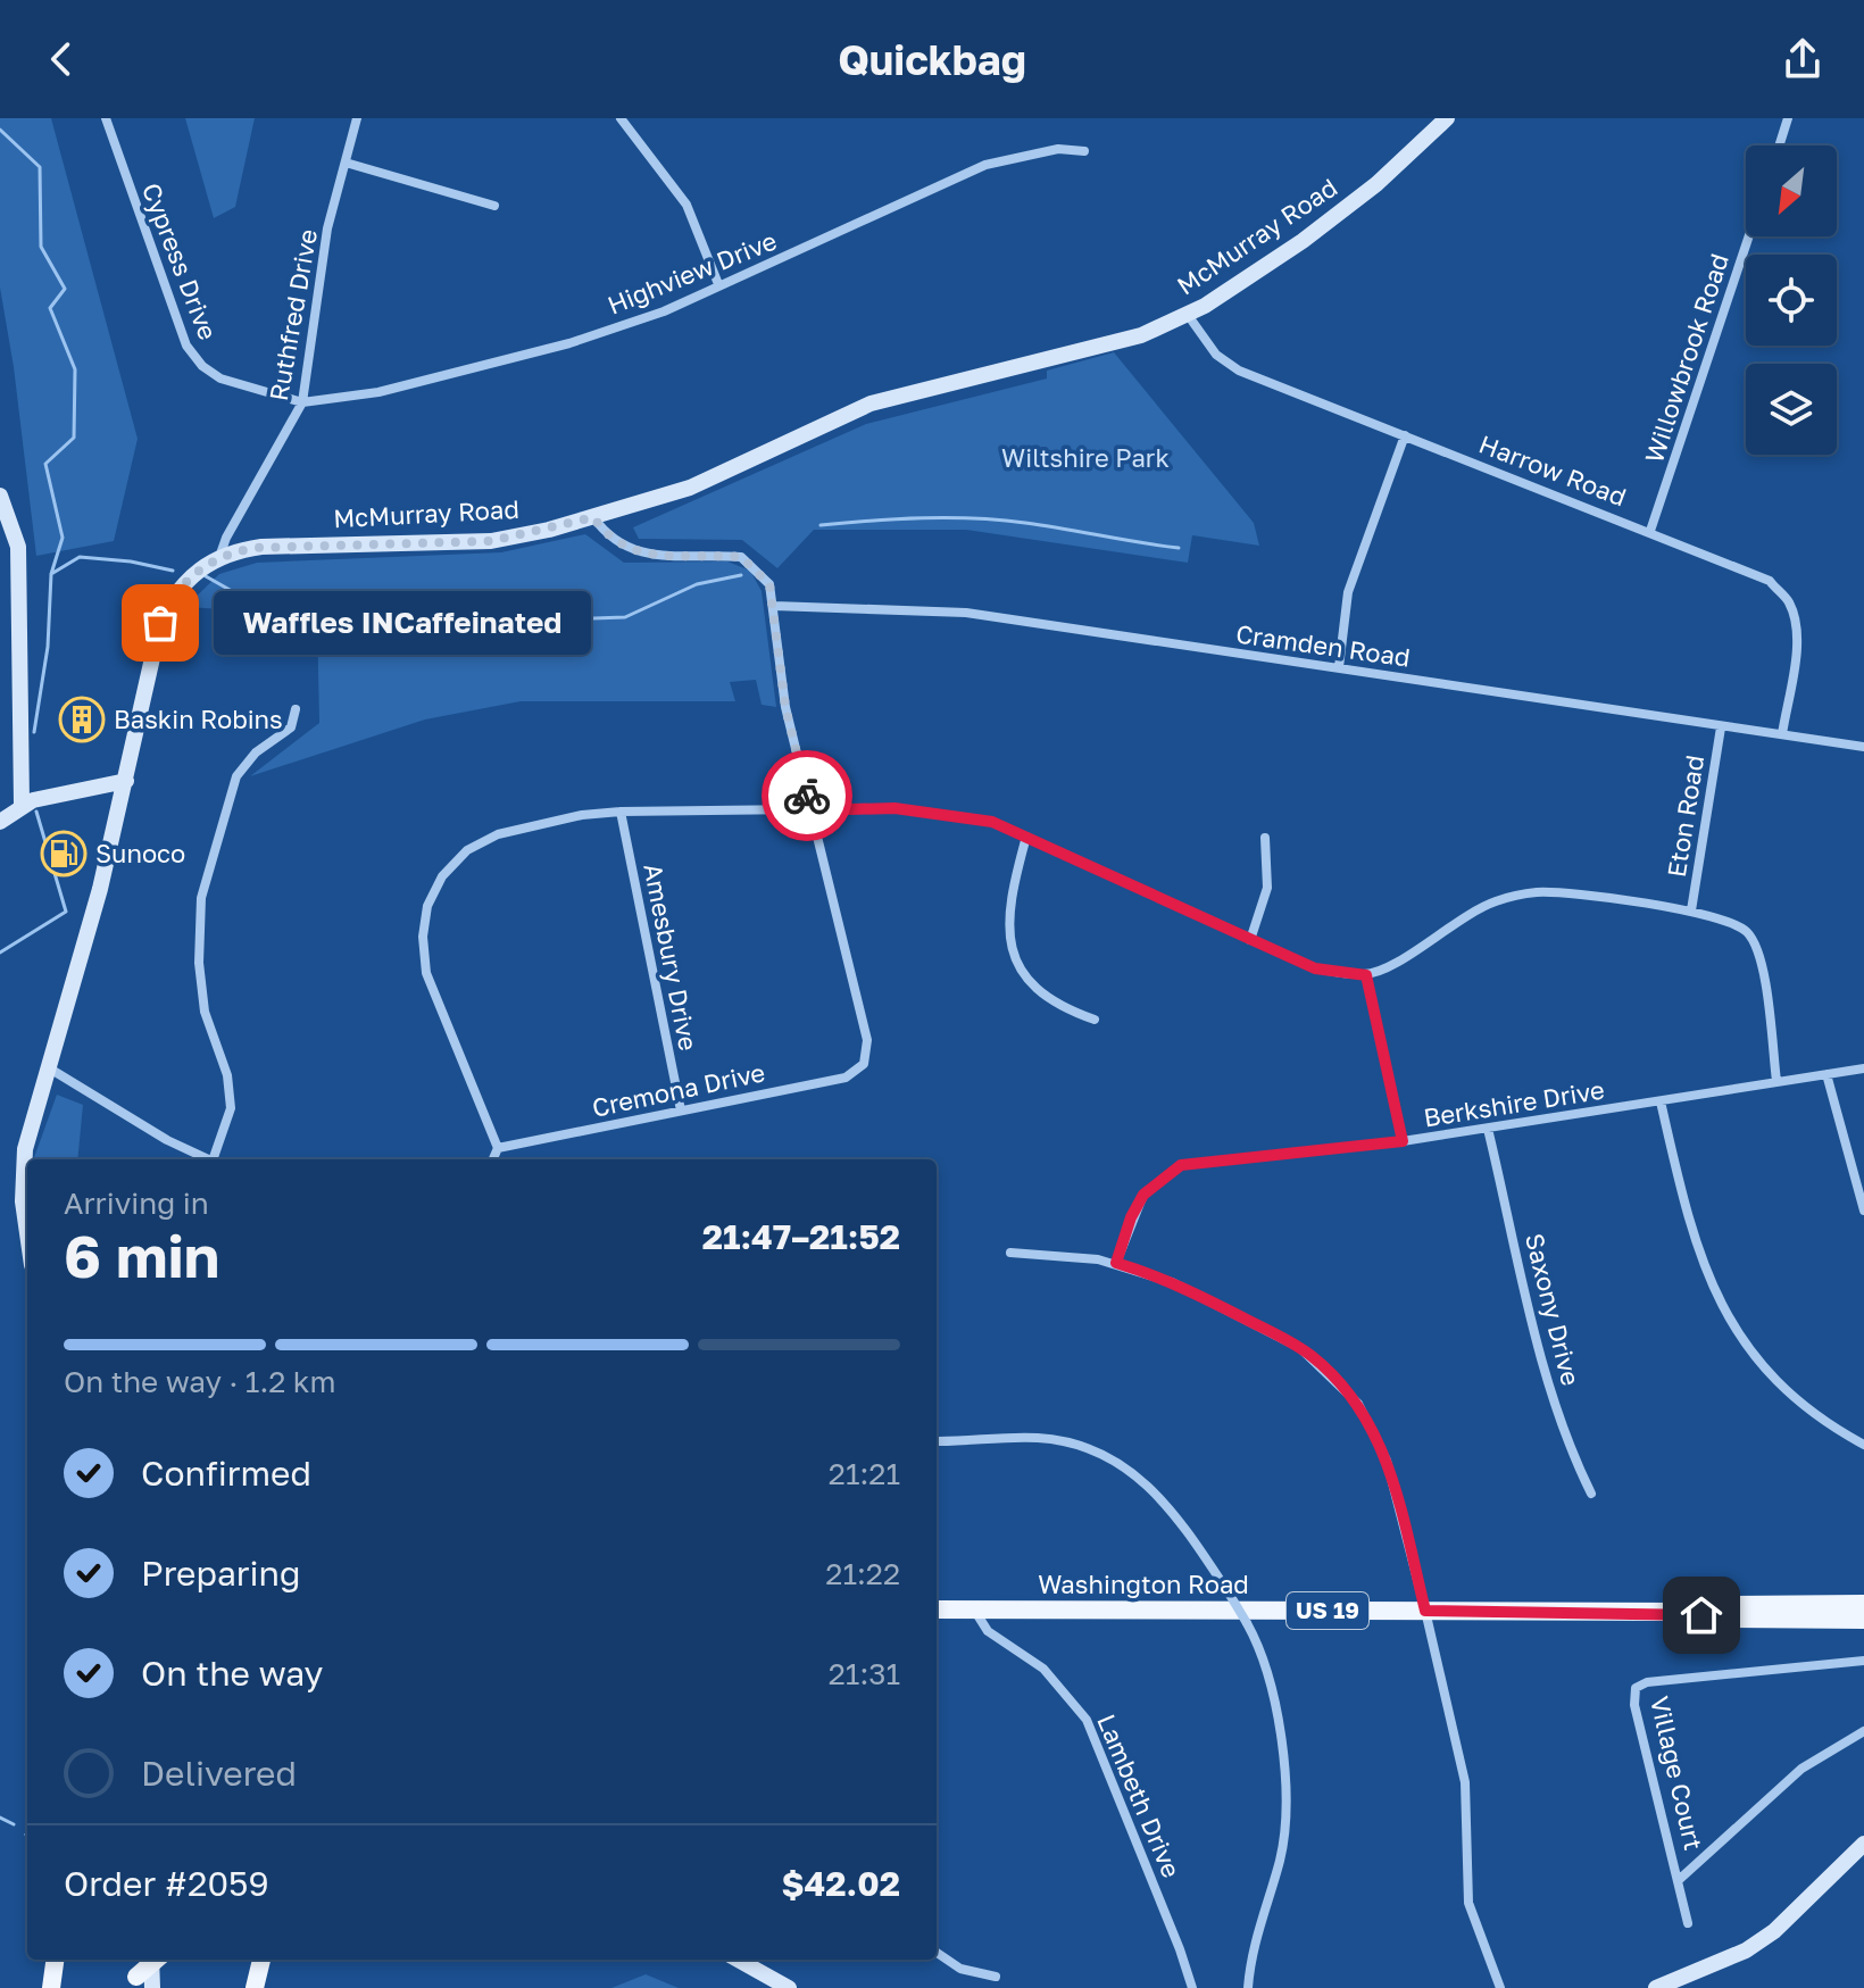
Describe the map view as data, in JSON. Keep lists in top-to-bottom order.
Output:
{
  "streets": {
    "main road": ["McMurray Road", "Washington Road", "US 19"],
    "street": [
      "Cypress Drive",
      "Highview Drive",
      "Ruthfred Drive",
      "Willowbrook Road",
      "Harrow Road",
      "Cramden Road",
      "Eton Road",
      "Amesbury Drive",
      "Cremona Drive",
      "Berkshire Drive",
      "Saxony Drive",
      "Village Court",
      "Lambeth Drive"
    ]
  },
  "crossings": [
    ["McMurray Road", "Ruthfred Drive"],
    ["McMurray Road", "Harrow Road"],
    ["Cypress Drive", "Highview Drive"],
    ["Cypress Drive", "Ruthfred Drive"],
    ["Highview Drive", "Ruthfred Drive"],
    ["Willowbrook Road", "Harrow Road"],
    ["Harrow Road", "Cramden Road"],
    ["Cramden Road", "Eton Road"],
    ["Amesbury Drive", "Cremona Drive"],
    ["Berkshire Drive", "Saxony Drive"],
    ["Washington Road", "Lambeth Drive"]
  ],
  "parks": ["Wiltshire Park"],
  "places": {
    "other": ["Waffles INCaffeinated"],
    "building": ["Baskin Robins"],
    "fuel station": ["Sunoco"]
  },
  "north": "bottom left",
  "page": {
    "header": "Quickbag",
    "bubble": "Waffles INCaffeinated",
    "heading": ["6 min", "Arriving in", "21:47–21:52"],
    "panel": ["Order #2059", "$42.02"],
    "bar": "On the way · 1.2 km",
    "list": [
      ["Confirmed", "21:21"],
      ["Preparing", "21:22"],
      ["On the way", "21:31"],
      "Delivered"
    ]
  }
}
